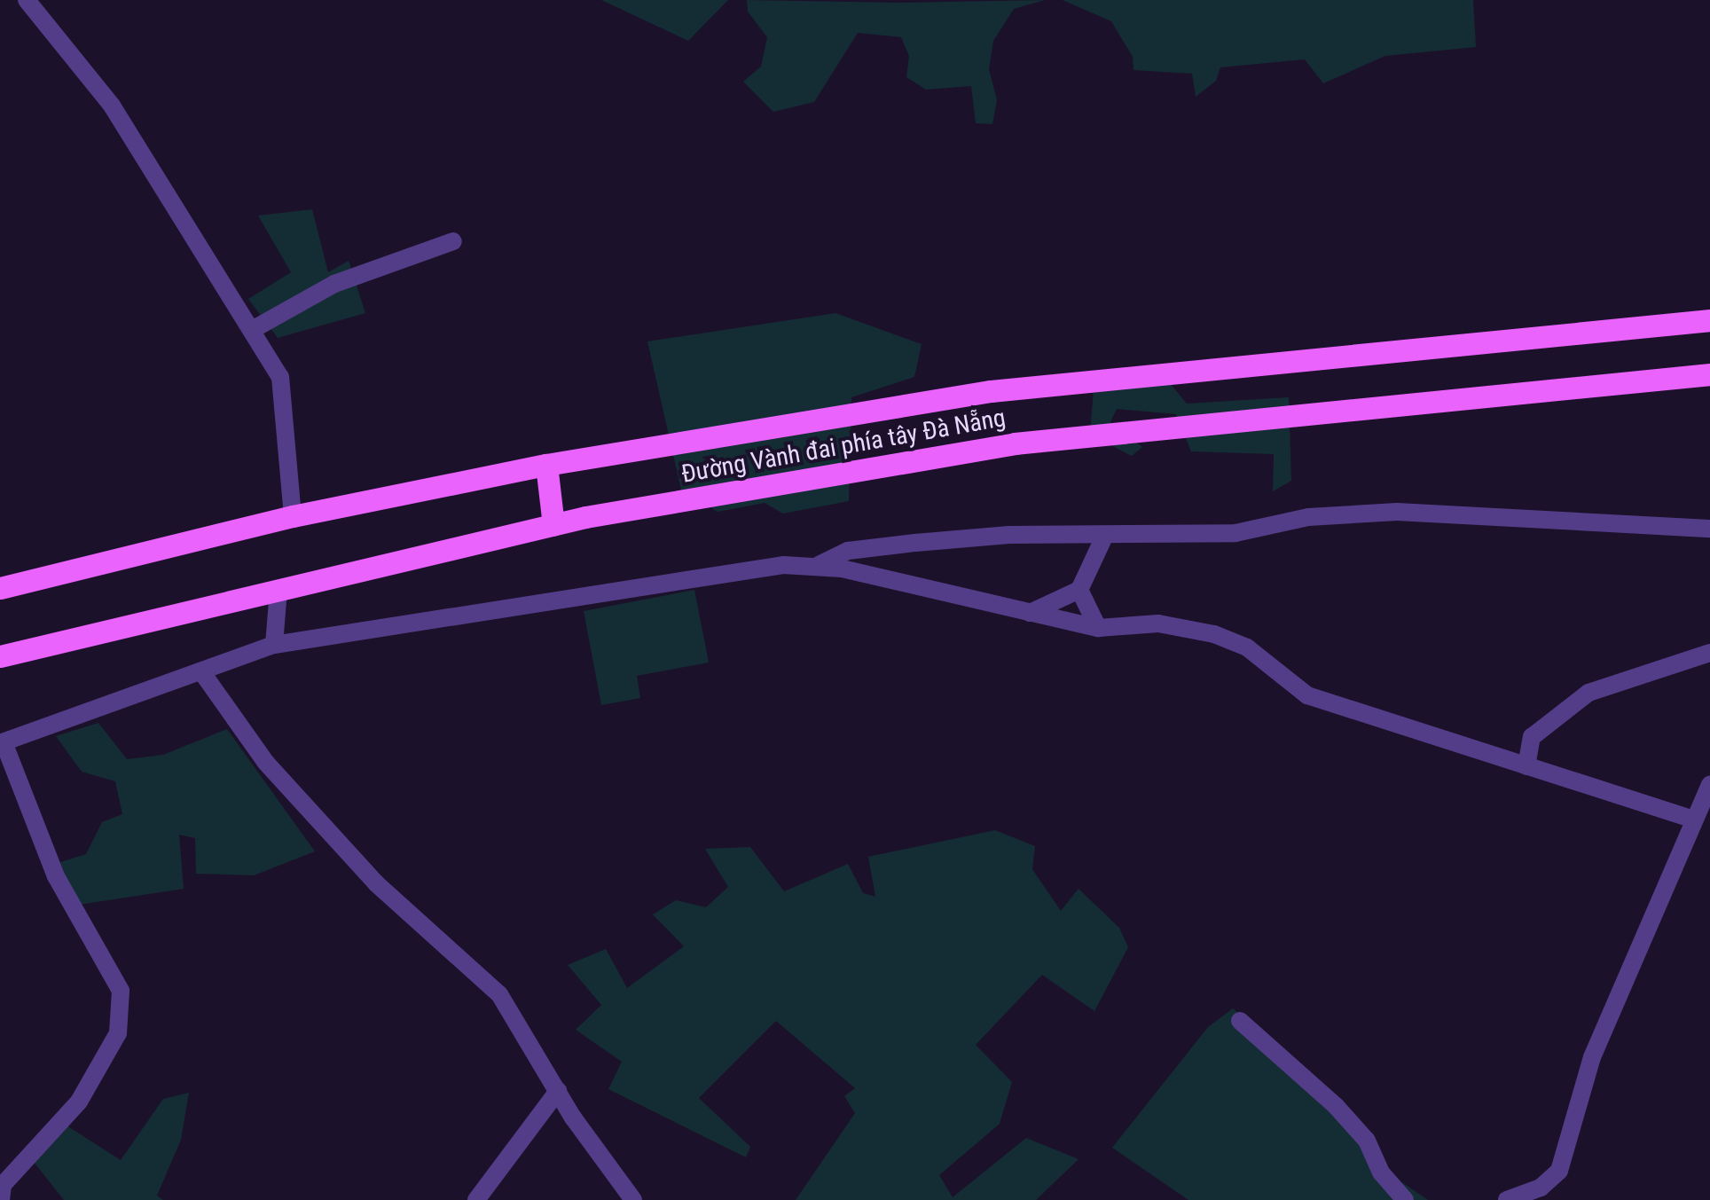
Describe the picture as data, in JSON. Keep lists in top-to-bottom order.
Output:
{
  "streets": {
    "main road": ["Đường Vành đai phía tây Đà Nẵng"]
  }
}
